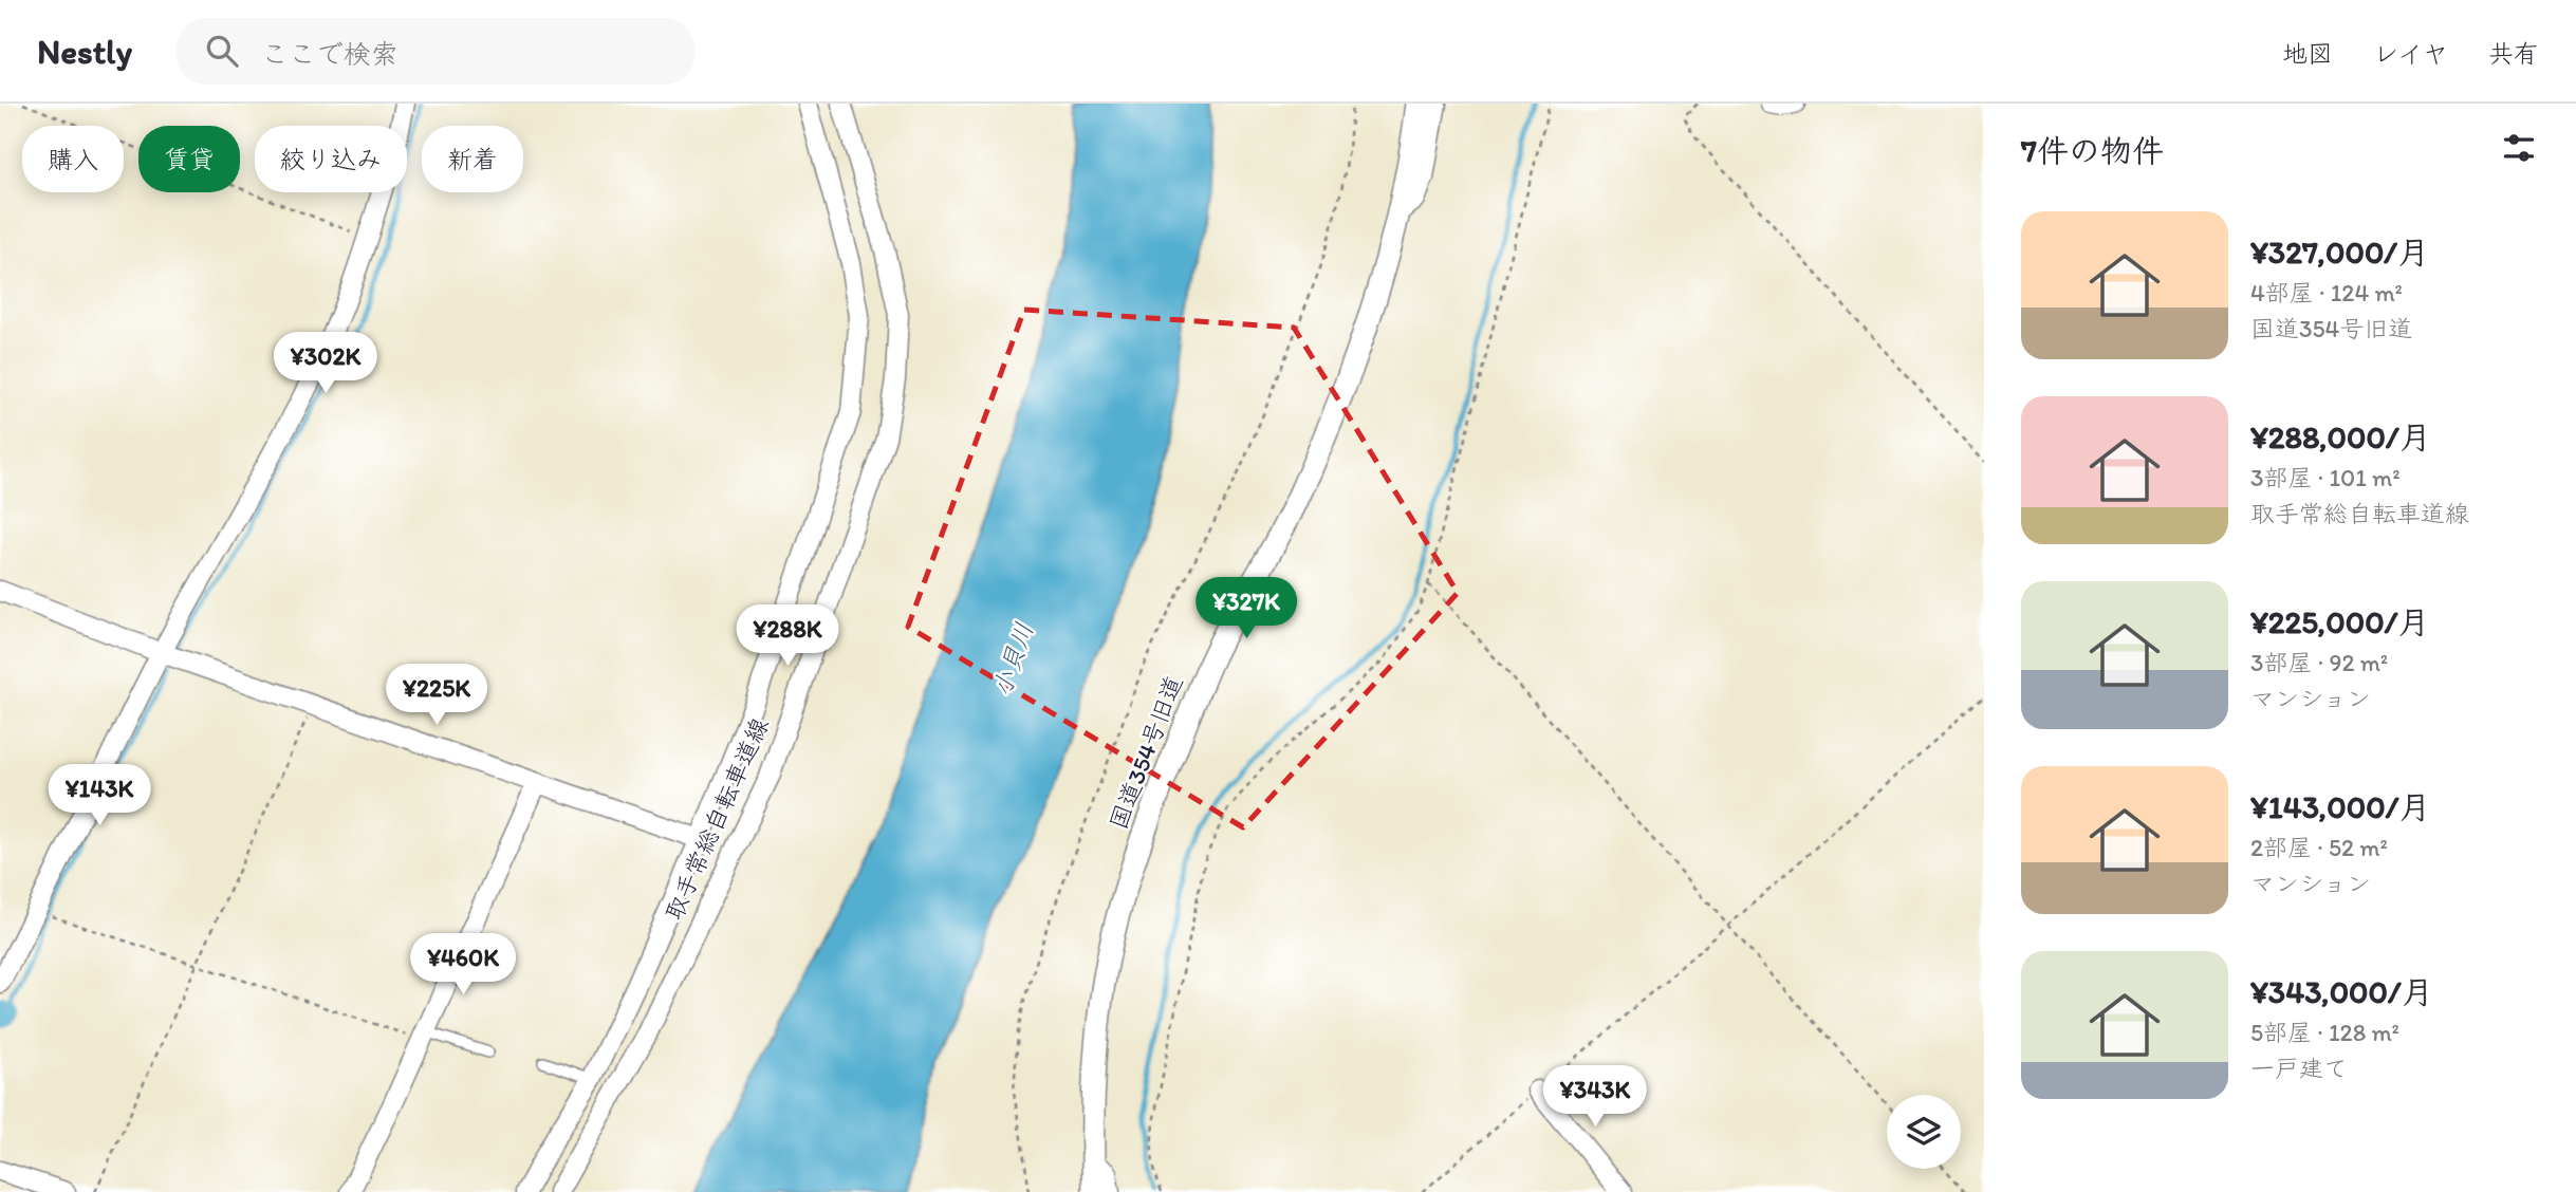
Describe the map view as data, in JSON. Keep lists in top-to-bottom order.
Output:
{
  "streets": {
    "street": ["国道354号旧道", "取手常総自転車道線"]
  },
  "water": ["小貝川"],
  "page": {
    "header": "Nestly",
    "search": "ここで検索",
    "nav": ["地図", "レイヤ", "共有"],
    "heading": "7件の物件",
    "chip": [
      "購入",
      "賃貸",
      "絞り込み",
      "新着"
    ],
    "list": [
      {
        "name": "¥327,000/月",
        "note": "4部屋 · 124 m² · 国道354号旧道"
      },
      {
        "name": "¥288,000/月",
        "note": "3部屋 · 101 m² · 取手常総自転車道線"
      },
      {
        "name": "¥225,000/月",
        "note": "3部屋 · 92 m² · マンション"
      },
      {
        "name": "¥143,000/月",
        "note": "2部屋 · 52 m² · マンション"
      },
      {
        "name": "¥343,000/月",
        "note": "5部屋 · 128 m² · 一戸建て"
      }
    ],
    "price": [
      "¥302K",
      "¥327K",
      "¥288K",
      "¥225K",
      "¥143K",
      "¥460K",
      "¥343K"
    ]
  }
}
